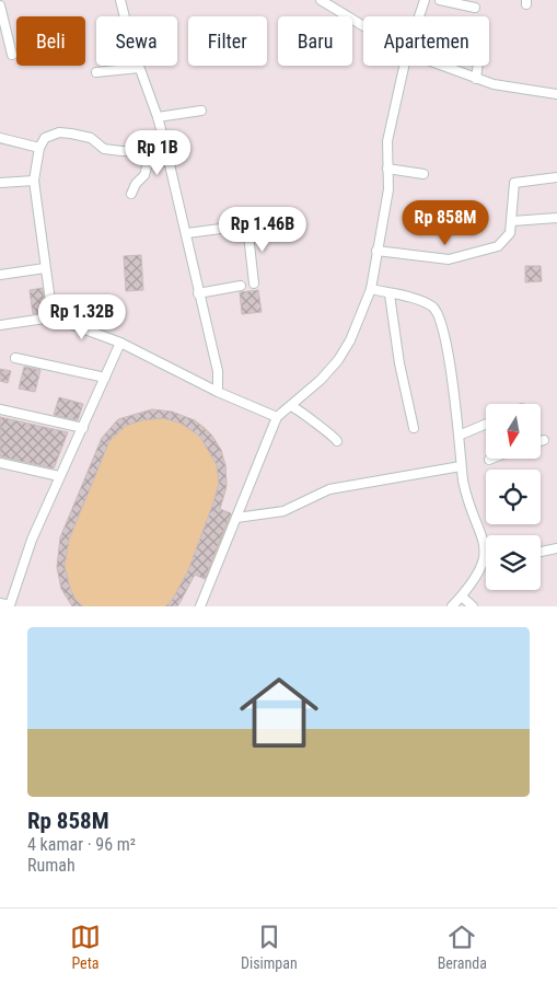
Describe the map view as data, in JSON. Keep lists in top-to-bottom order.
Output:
{
  "north": "bottom",
  "page": {
    "chip": [
      "Beli",
      "Sewa",
      "Filter",
      "Baru",
      "Apartemen"
    ],
    "price": [
      "Rp 1B",
      "Rp 858M",
      "Rp 1.46B",
      "Rp 1.32B"
    ],
    "list": [
      {
        "name": "Rp 858M",
        "note": "4 kamar · 96 m² · Rumah"
      }
    ],
    "tabs": ["Peta", "Disimpan", "Beranda"]
  }
}
